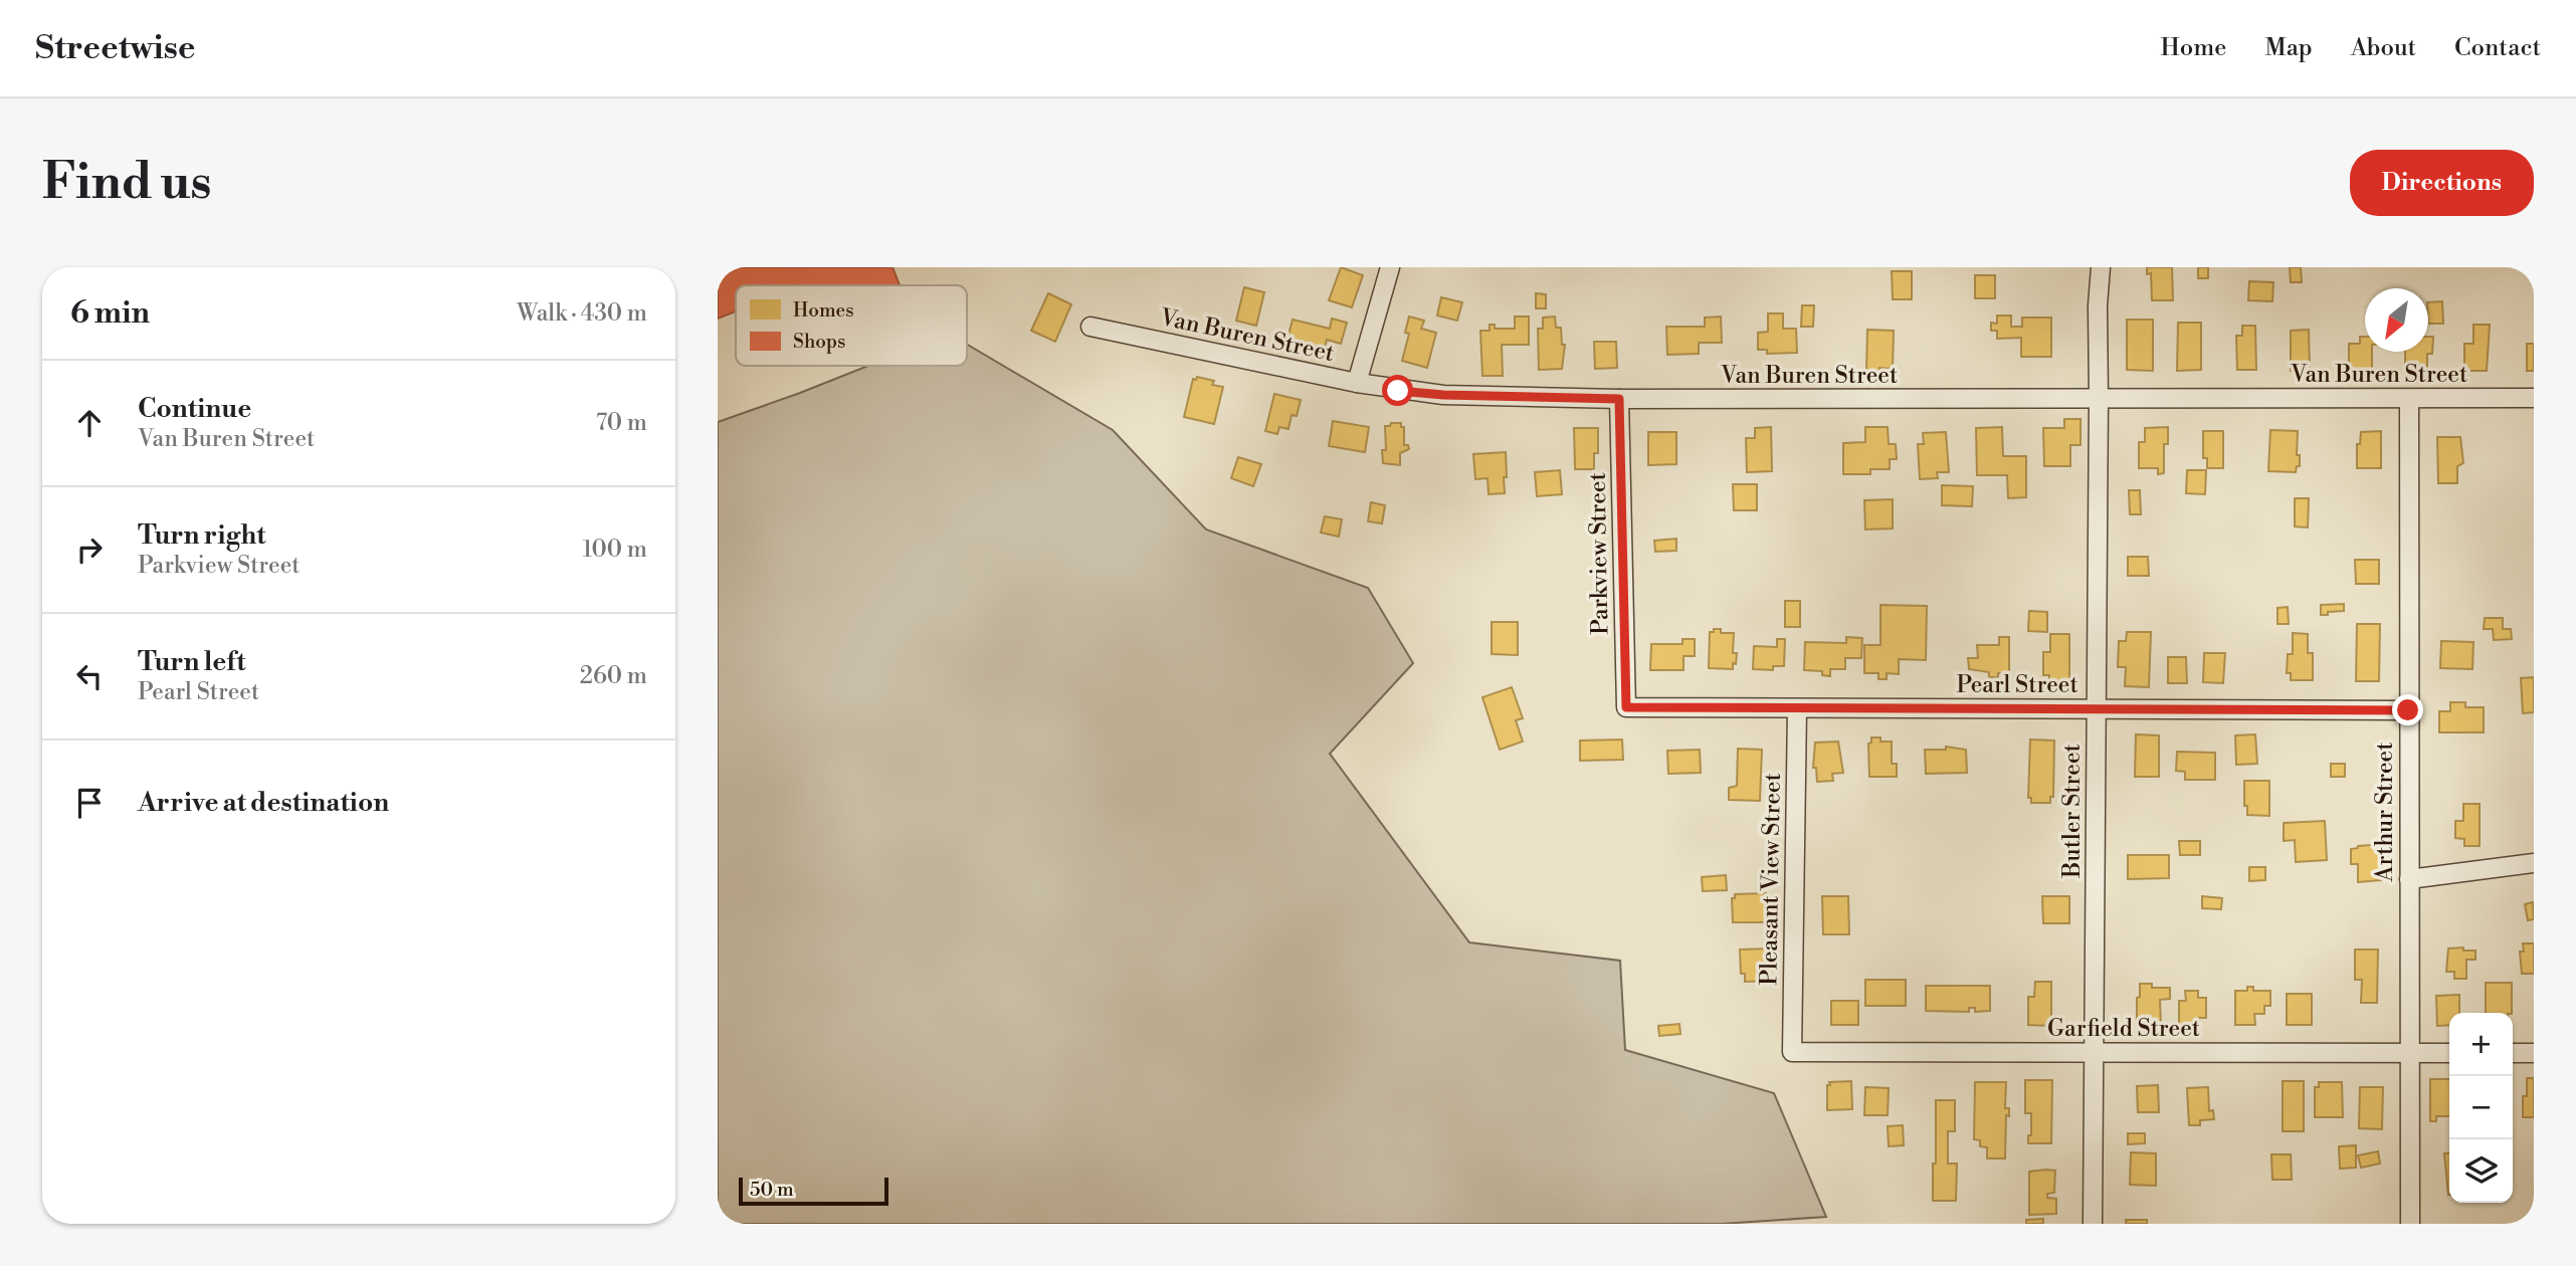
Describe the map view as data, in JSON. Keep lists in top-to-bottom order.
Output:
{
  "streets": {
    "street": [
      "Van Buren Street",
      "Parkview Street",
      "Pearl Street",
      "Butler Street",
      "Arthur Street",
      "Pleasant View Street",
      "Garfield Street"
    ]
  },
  "crossings": [
    ["Van Buren Street", "Parkview Street"],
    ["Van Buren Street", "Butler Street"],
    ["Van Buren Street", "Arthur Street"],
    ["Parkview Street", "Pearl Street"],
    ["Pearl Street", "Butler Street"],
    ["Pearl Street", "Arthur Street"],
    ["Pearl Street", "Pleasant View Street"],
    ["Butler Street", "Garfield Street"],
    ["Arthur Street", "Garfield Street"],
    ["Pleasant View Street", "Garfield Street"]
  ],
  "legend": ["Homes", "Shops"],
  "scale_bar": "50 m",
  "north": "bottom left",
  "page": {
    "header": "Streetwise",
    "nav": [
      "Home",
      "Map",
      "About",
      "Contact"
    ],
    "buttons": "Directions",
    "title": "Find us",
    "heading": ["6 min", "Walk · 430 m"],
    "list": [
      ["Continue", "Van Buren Street", "70 m"],
      ["Turn right", "Parkview Street", "100 m"],
      ["Turn left", "Pearl Street", "260 m"],
      "Arrive at destination"
    ],
    "map_buttons": ["+", "−"],
    "scale": "50 m"
  }
}
